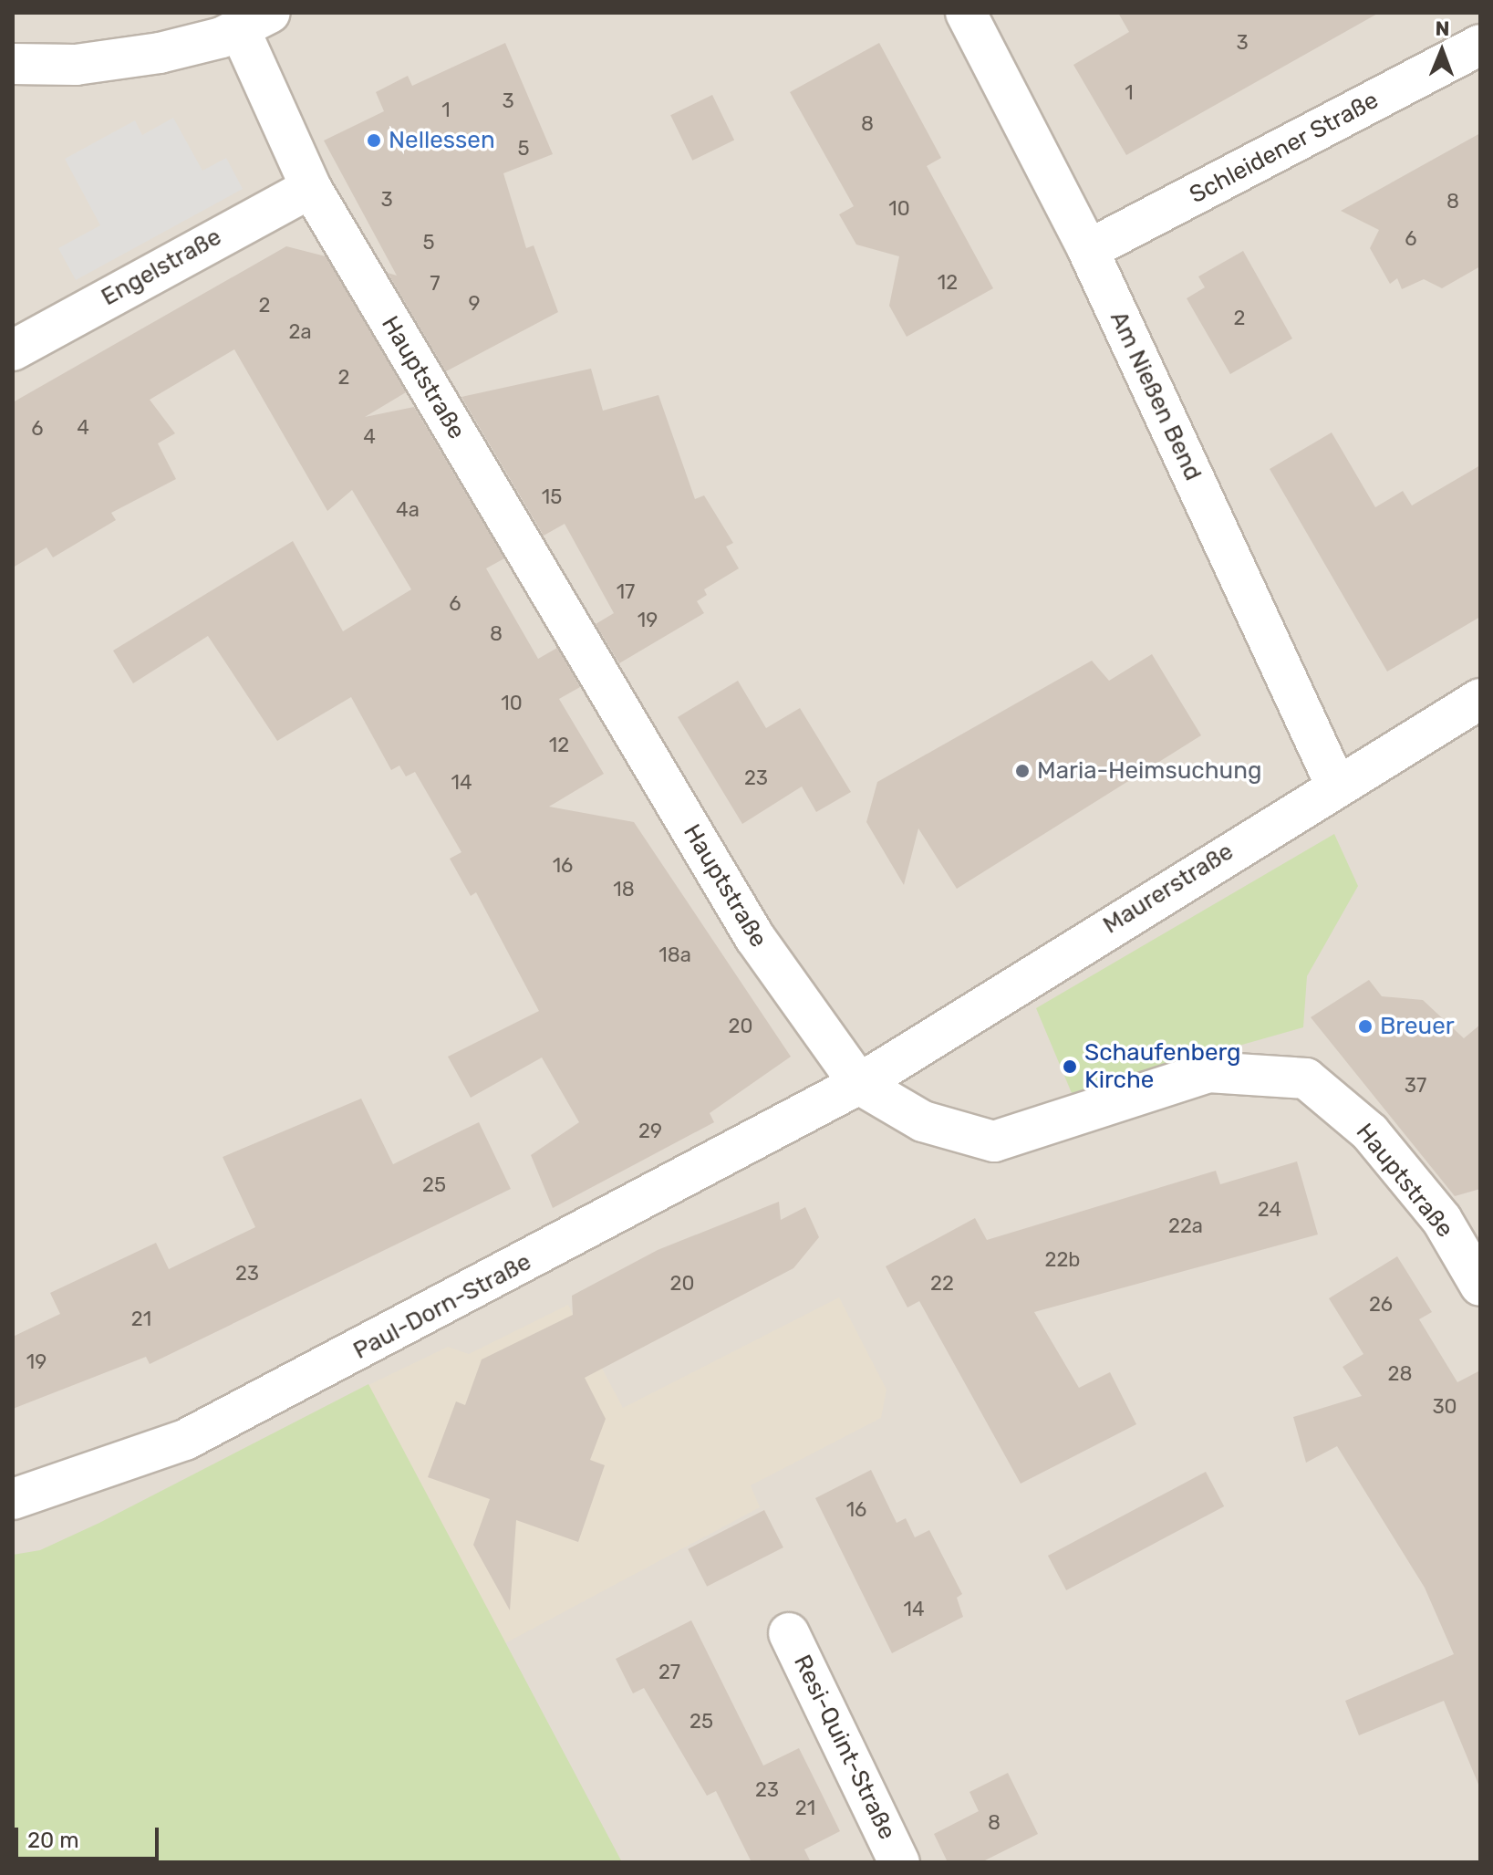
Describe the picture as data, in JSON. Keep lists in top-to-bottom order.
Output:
{
  "streets": {
    "street": [
      "Schleidener Straße",
      "Engelstraße",
      "Hauptstraße",
      "Am Nießen Bend",
      "Maurerstraße",
      "Paul-Dorn-Straße",
      "Resi-Quint-Straße"
    ]
  },
  "crossings": [
    ["Schleidener Straße", "Am Nießen Bend"],
    ["Engelstraße", "Hauptstraße"],
    ["Hauptstraße", "Maurerstraße"],
    ["Hauptstraße", "Paul-Dorn-Straße"],
    ["Am Nießen Bend", "Maurerstraße"],
    ["Maurerstraße", "Paul-Dorn-Straße"]
  ],
  "places": [
    "Nellessen",
    "Maria-Heimsuchung",
    "Breuer",
    "Schaufenberg Kirche"
  ],
  "house_numbers": [
    "3",
    "1",
    "3",
    "1",
    "8",
    "5",
    "3",
    "8",
    "10",
    "6",
    "5",
    "12",
    "7",
    "9",
    "2",
    "2",
    "2a",
    "2",
    "4",
    "6",
    "4",
    "15",
    "4a",
    "17",
    "6",
    "19",
    "8",
    "10",
    "12",
    "23",
    "14",
    "16",
    "18",
    "18a",
    "20",
    "37",
    "29",
    "25",
    "24",
    "22a",
    "22b",
    "23",
    "20",
    "22",
    "26",
    "21",
    "19",
    "28",
    "30",
    "16",
    "14",
    "27",
    "25",
    "23",
    "21",
    "8"
  ],
  "scale_bar": "20 m",
  "north": "top"
}
